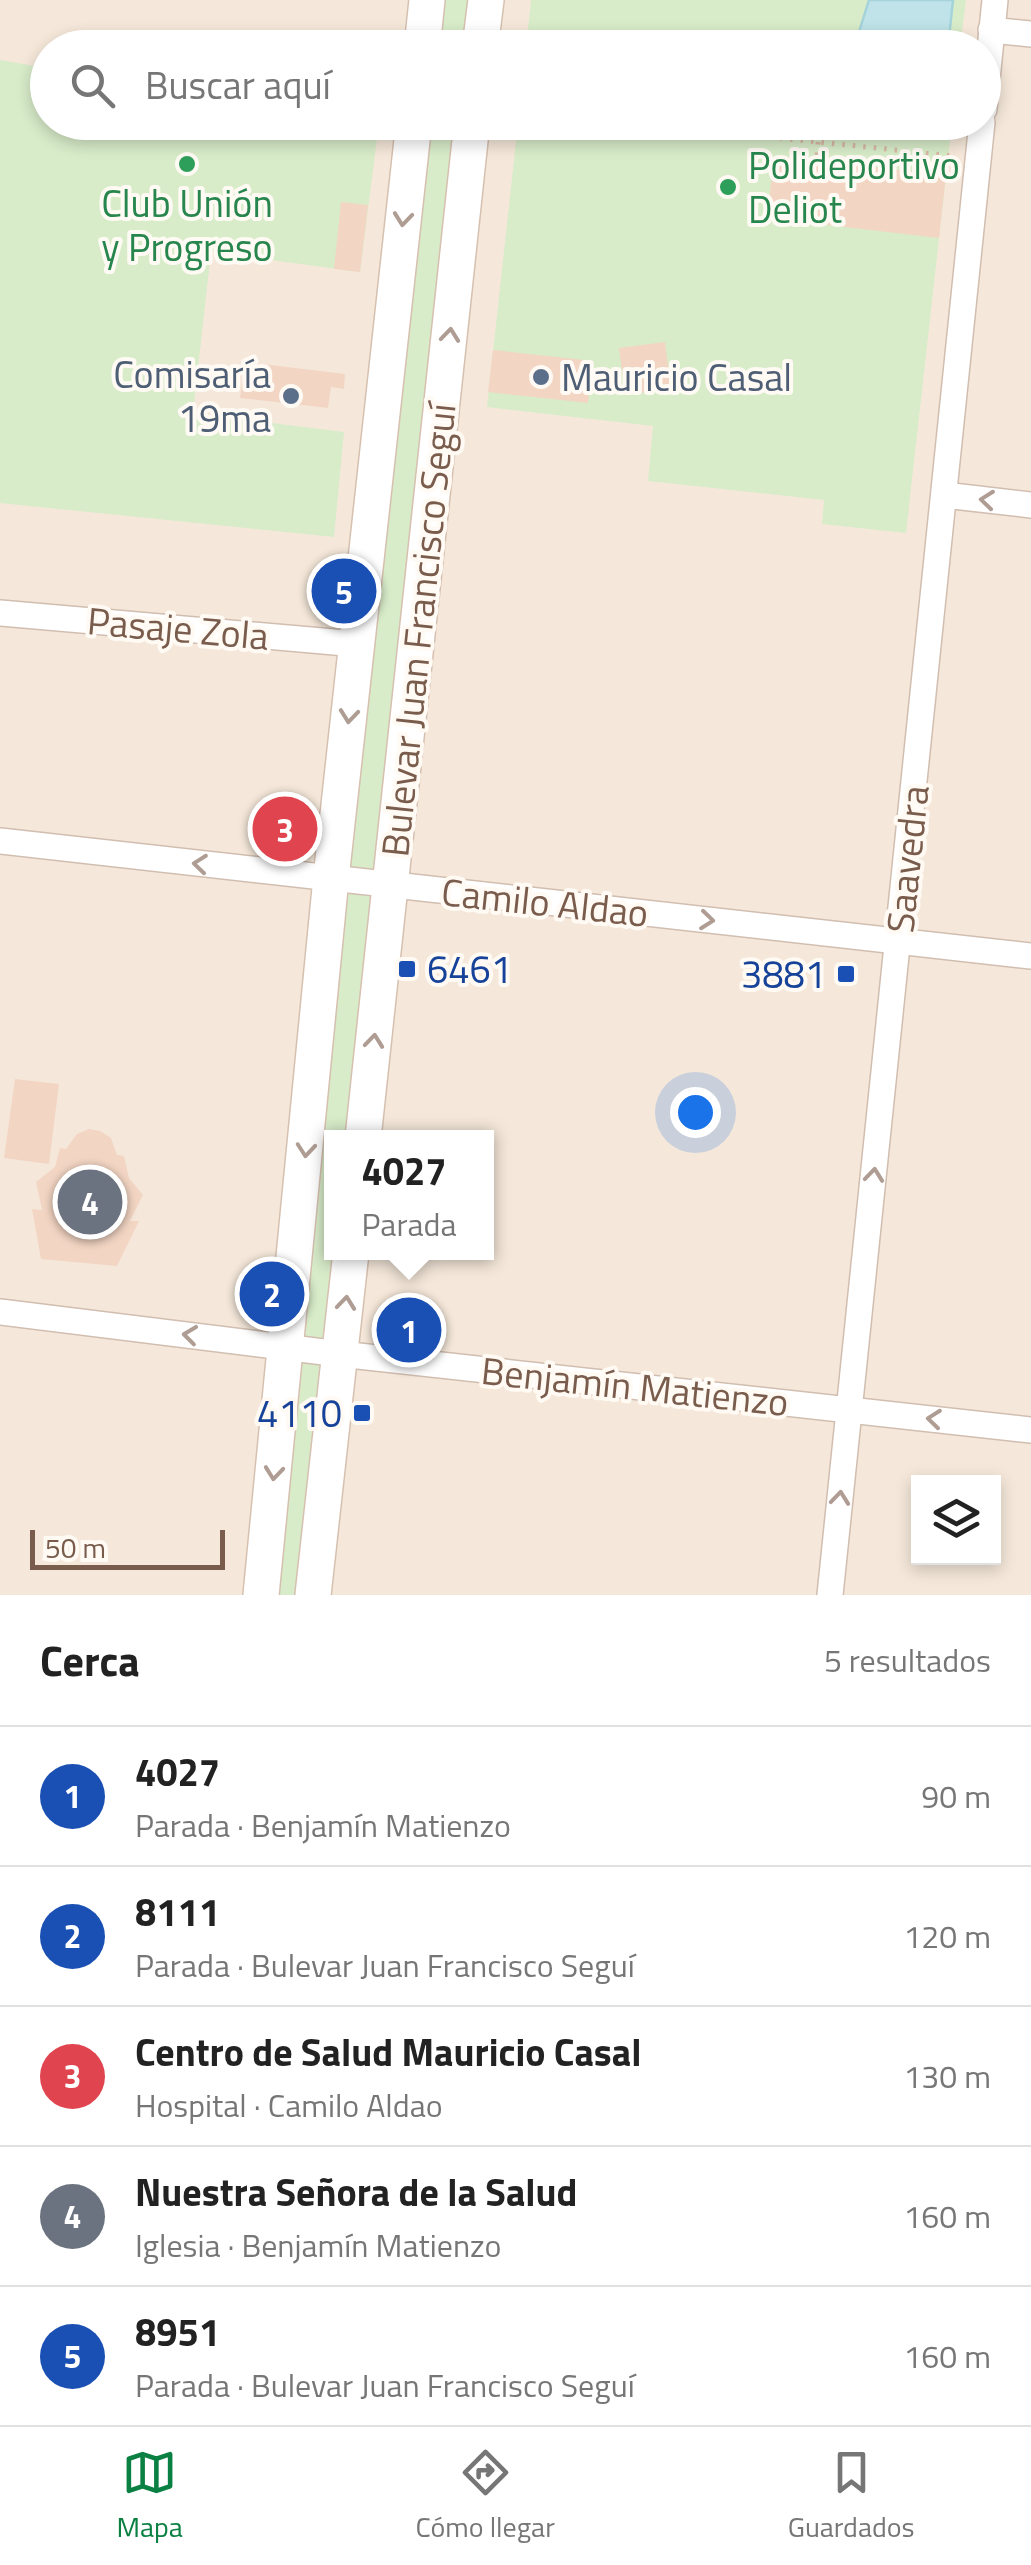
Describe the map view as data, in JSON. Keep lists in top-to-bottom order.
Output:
{
  "streets": {
    "main road": ["Bulevar Juan Francisco Seguí"],
    "street": [
      "Pasaje Zola",
      "Saavedra",
      "Camilo Aldao",
      "Benjamín Matienzo"
    ]
  },
  "crossings": [
    ["Pasaje Zola", "Bulevar Juan Francisco Seguí"],
    ["Bulevar Juan Francisco Seguí", "Camilo Aldao"],
    ["Bulevar Juan Francisco Seguí", "Benjamín Matienzo"],
    ["Saavedra", "Camilo Aldao"],
    ["Saavedra", "Benjamín Matienzo"]
  ],
  "one_way": ["Saavedra", "Benjamín Matienzo"],
  "places": {
    "other": [
      "Club Unión y Progreso",
      "Polideportivo Deliot",
      "Mauricio Casal",
      "Comisaría 19ma"
    ],
    "transit": ["6461", "3881", "4110"]
  },
  "scale_bar": "50 m",
  "page": {
    "search": "Buscar aquí",
    "pins": [
      "5",
      "3",
      "4",
      "2",
      "1"
    ],
    "popup": ["4027", "Parada"],
    "scale": "50 m",
    "heading": ["Cerca", "5 resultados"],
    "list": [
      {
        "mark": "1",
        "name": "4027",
        "note": "Parada · Benjamín Matienzo",
        "value": "90 m"
      },
      {
        "mark": "2",
        "name": "8111",
        "note": "Parada · Bulevar Juan Francisco Seguí",
        "value": "120 m"
      },
      {
        "mark": "3",
        "name": "Centro de Salud Mauricio Casal",
        "note": "Hospital · Camilo Aldao",
        "value": "130 m"
      },
      {
        "mark": "4",
        "name": "Nuestra Señora de la Salud",
        "note": "Iglesia · Benjamín Matienzo",
        "value": "160 m"
      },
      {
        "mark": "5",
        "name": "8951",
        "note": "Parada · Bulevar Juan Francisco Seguí",
        "value": "160 m"
      }
    ],
    "nav": ["Mapa", "Cómo llegar", "Guardados"]
  }
}
